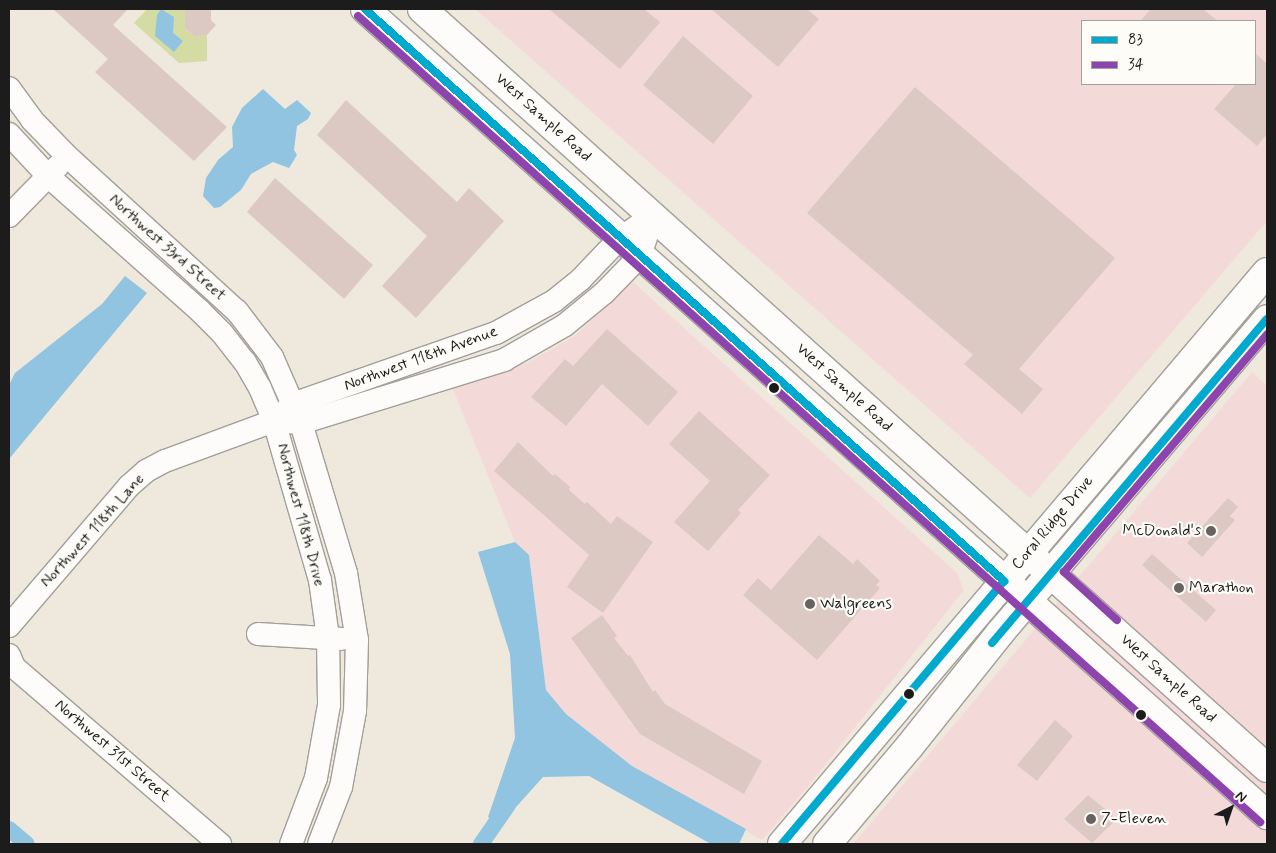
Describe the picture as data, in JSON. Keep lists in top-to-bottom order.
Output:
{
  "streets": {
    "main road": ["West Sample Road", "Coral Ridge Drive"],
    "street": [
      "Northwest 33rd Street",
      "Northwest 118th Avenue",
      "Northwest 118th Drive",
      "Northwest 118th Lane",
      "Northwest 31st Street"
    ]
  },
  "crossings": [
    ["West Sample Road", "Northwest 118th Avenue"],
    ["West Sample Road", "Coral Ridge Drive"],
    ["Northwest 33rd Street", "Northwest 118th Avenue"],
    ["Northwest 33rd Street", "Northwest 118th Drive"],
    ["Northwest 33rd Street", "Northwest 118th Lane"],
    ["Northwest 118th Avenue", "Northwest 118th Drive"],
    ["Northwest 118th Avenue", "Northwest 118th Lane"],
    ["Northwest 118th Drive", "Northwest 118th Lane"]
  ],
  "places": [
    "McDonald's",
    "Marathon",
    "Walgreens",
    "7-Eleven"
  ],
  "lines": ["transit line 83", "transit line 34"],
  "legend": ["83", "34"],
  "north": "top right"
}
